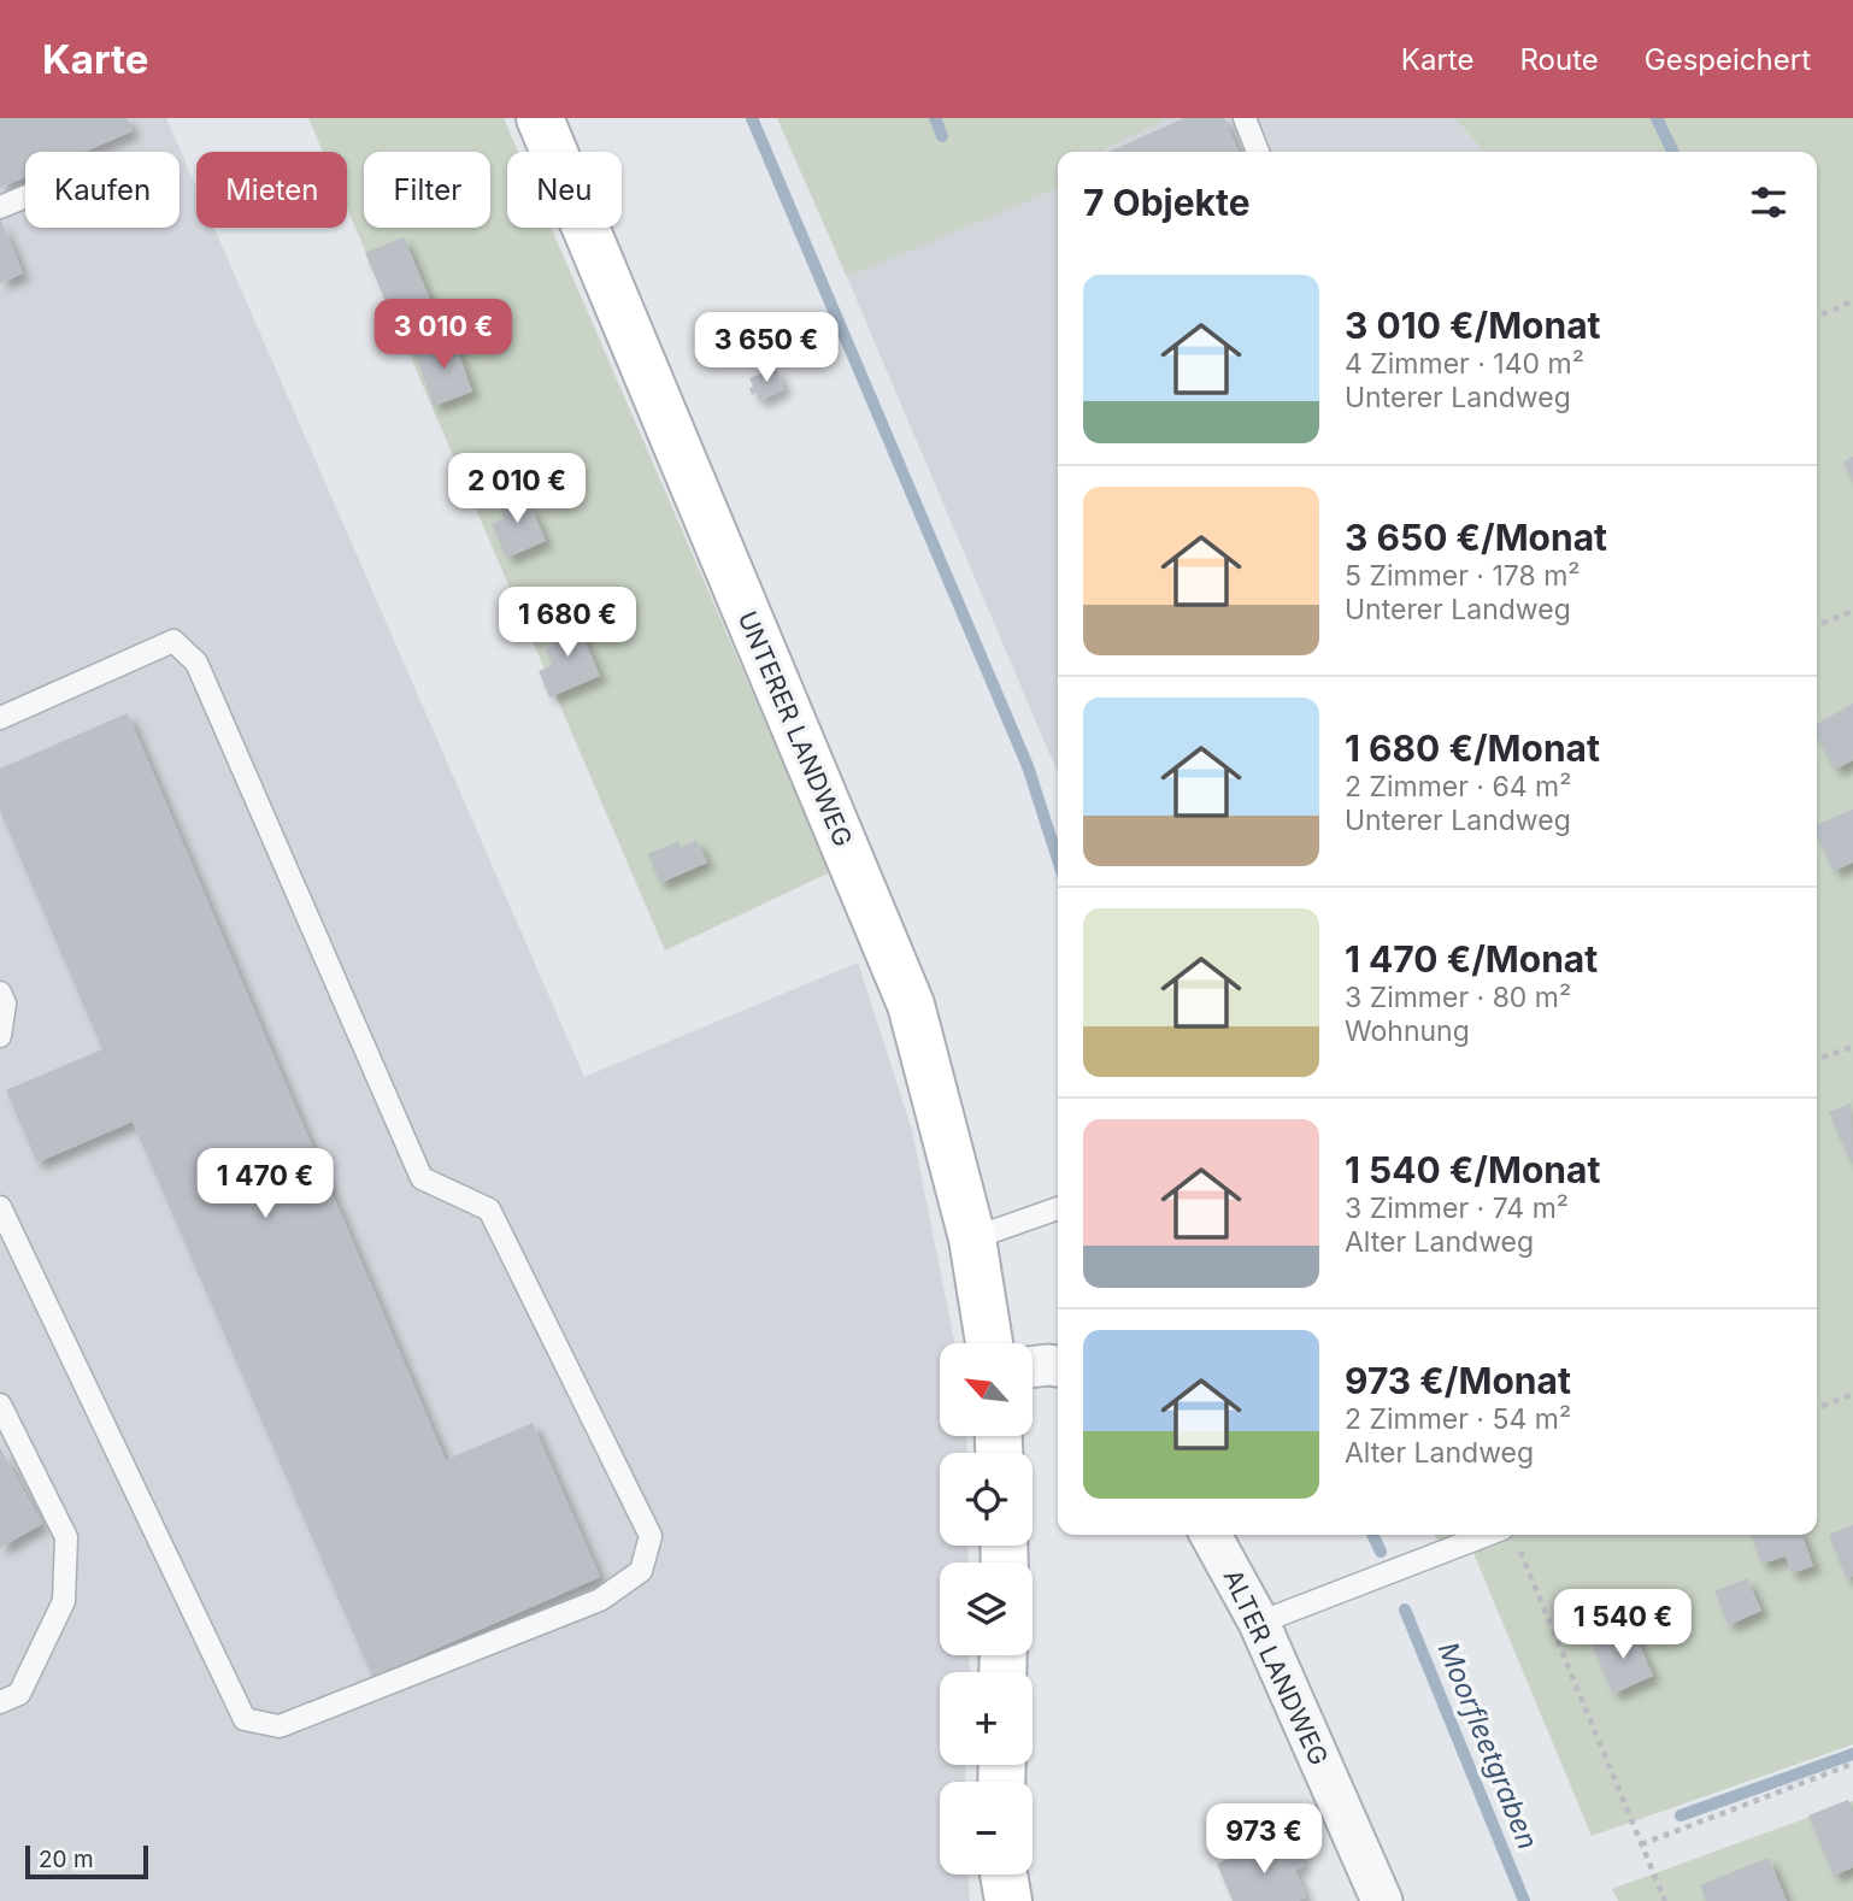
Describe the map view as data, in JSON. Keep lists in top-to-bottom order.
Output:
{
  "streets": {
    "main road": ["UNTERER LANDWEG"],
    "street": ["ALTER LANDWEG"]
  },
  "water": ["Moorfleetgraben"],
  "scale_bar": "20 m",
  "north": "top left",
  "page": {
    "header": "Karte",
    "nav": ["Karte", "Route", "Gespeichert"],
    "chip": [
      "Kaufen",
      "Mieten",
      "Filter",
      "Neu"
    ],
    "heading": "7 Objekte",
    "list": [
      {
        "name": "3 010 €/Monat",
        "note": "4 Zimmer · 140 m² · Unterer Landweg"
      },
      {
        "name": "3 650 €/Monat",
        "note": "5 Zimmer · 178 m² · Unterer Landweg"
      },
      {
        "name": "1 680 €/Monat",
        "note": "2 Zimmer · 64 m² · Unterer Landweg"
      },
      {
        "name": "1 470 €/Monat",
        "note": "3 Zimmer · 80 m² · Wohnung"
      },
      {
        "name": "1 540 €/Monat",
        "note": "3 Zimmer · 74 m² · Alter Landweg"
      },
      {
        "name": "973 €/Monat",
        "note": "2 Zimmer · 54 m² · Alter Landweg"
      }
    ],
    "price": [
      "3 010 €",
      "3 650 €",
      "2 010 €",
      "1 680 €",
      "1 470 €",
      "1 540 €",
      "973 €"
    ],
    "map_buttons": ["+", "−"],
    "scale": "20 m"
  }
}
